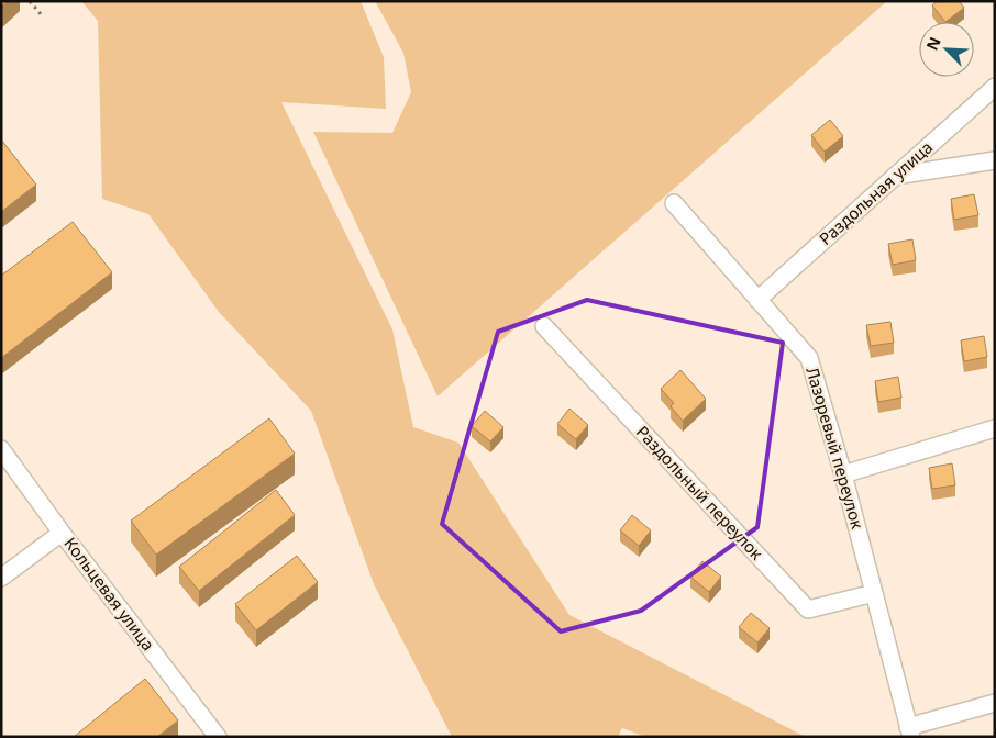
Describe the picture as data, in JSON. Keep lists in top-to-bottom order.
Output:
{
  "streets": {
    "street": [
      "Раздольная улица",
      "Лазоревый переулок",
      "Раздольный переулок",
      "Кольцевая улица"
    ]
  },
  "crossings": [
    ["Раздольная улица", "Лазоревый переулок"],
    ["Лазоревый переулок", "Раздольный переулок"]
  ],
  "north": "top left"
}
